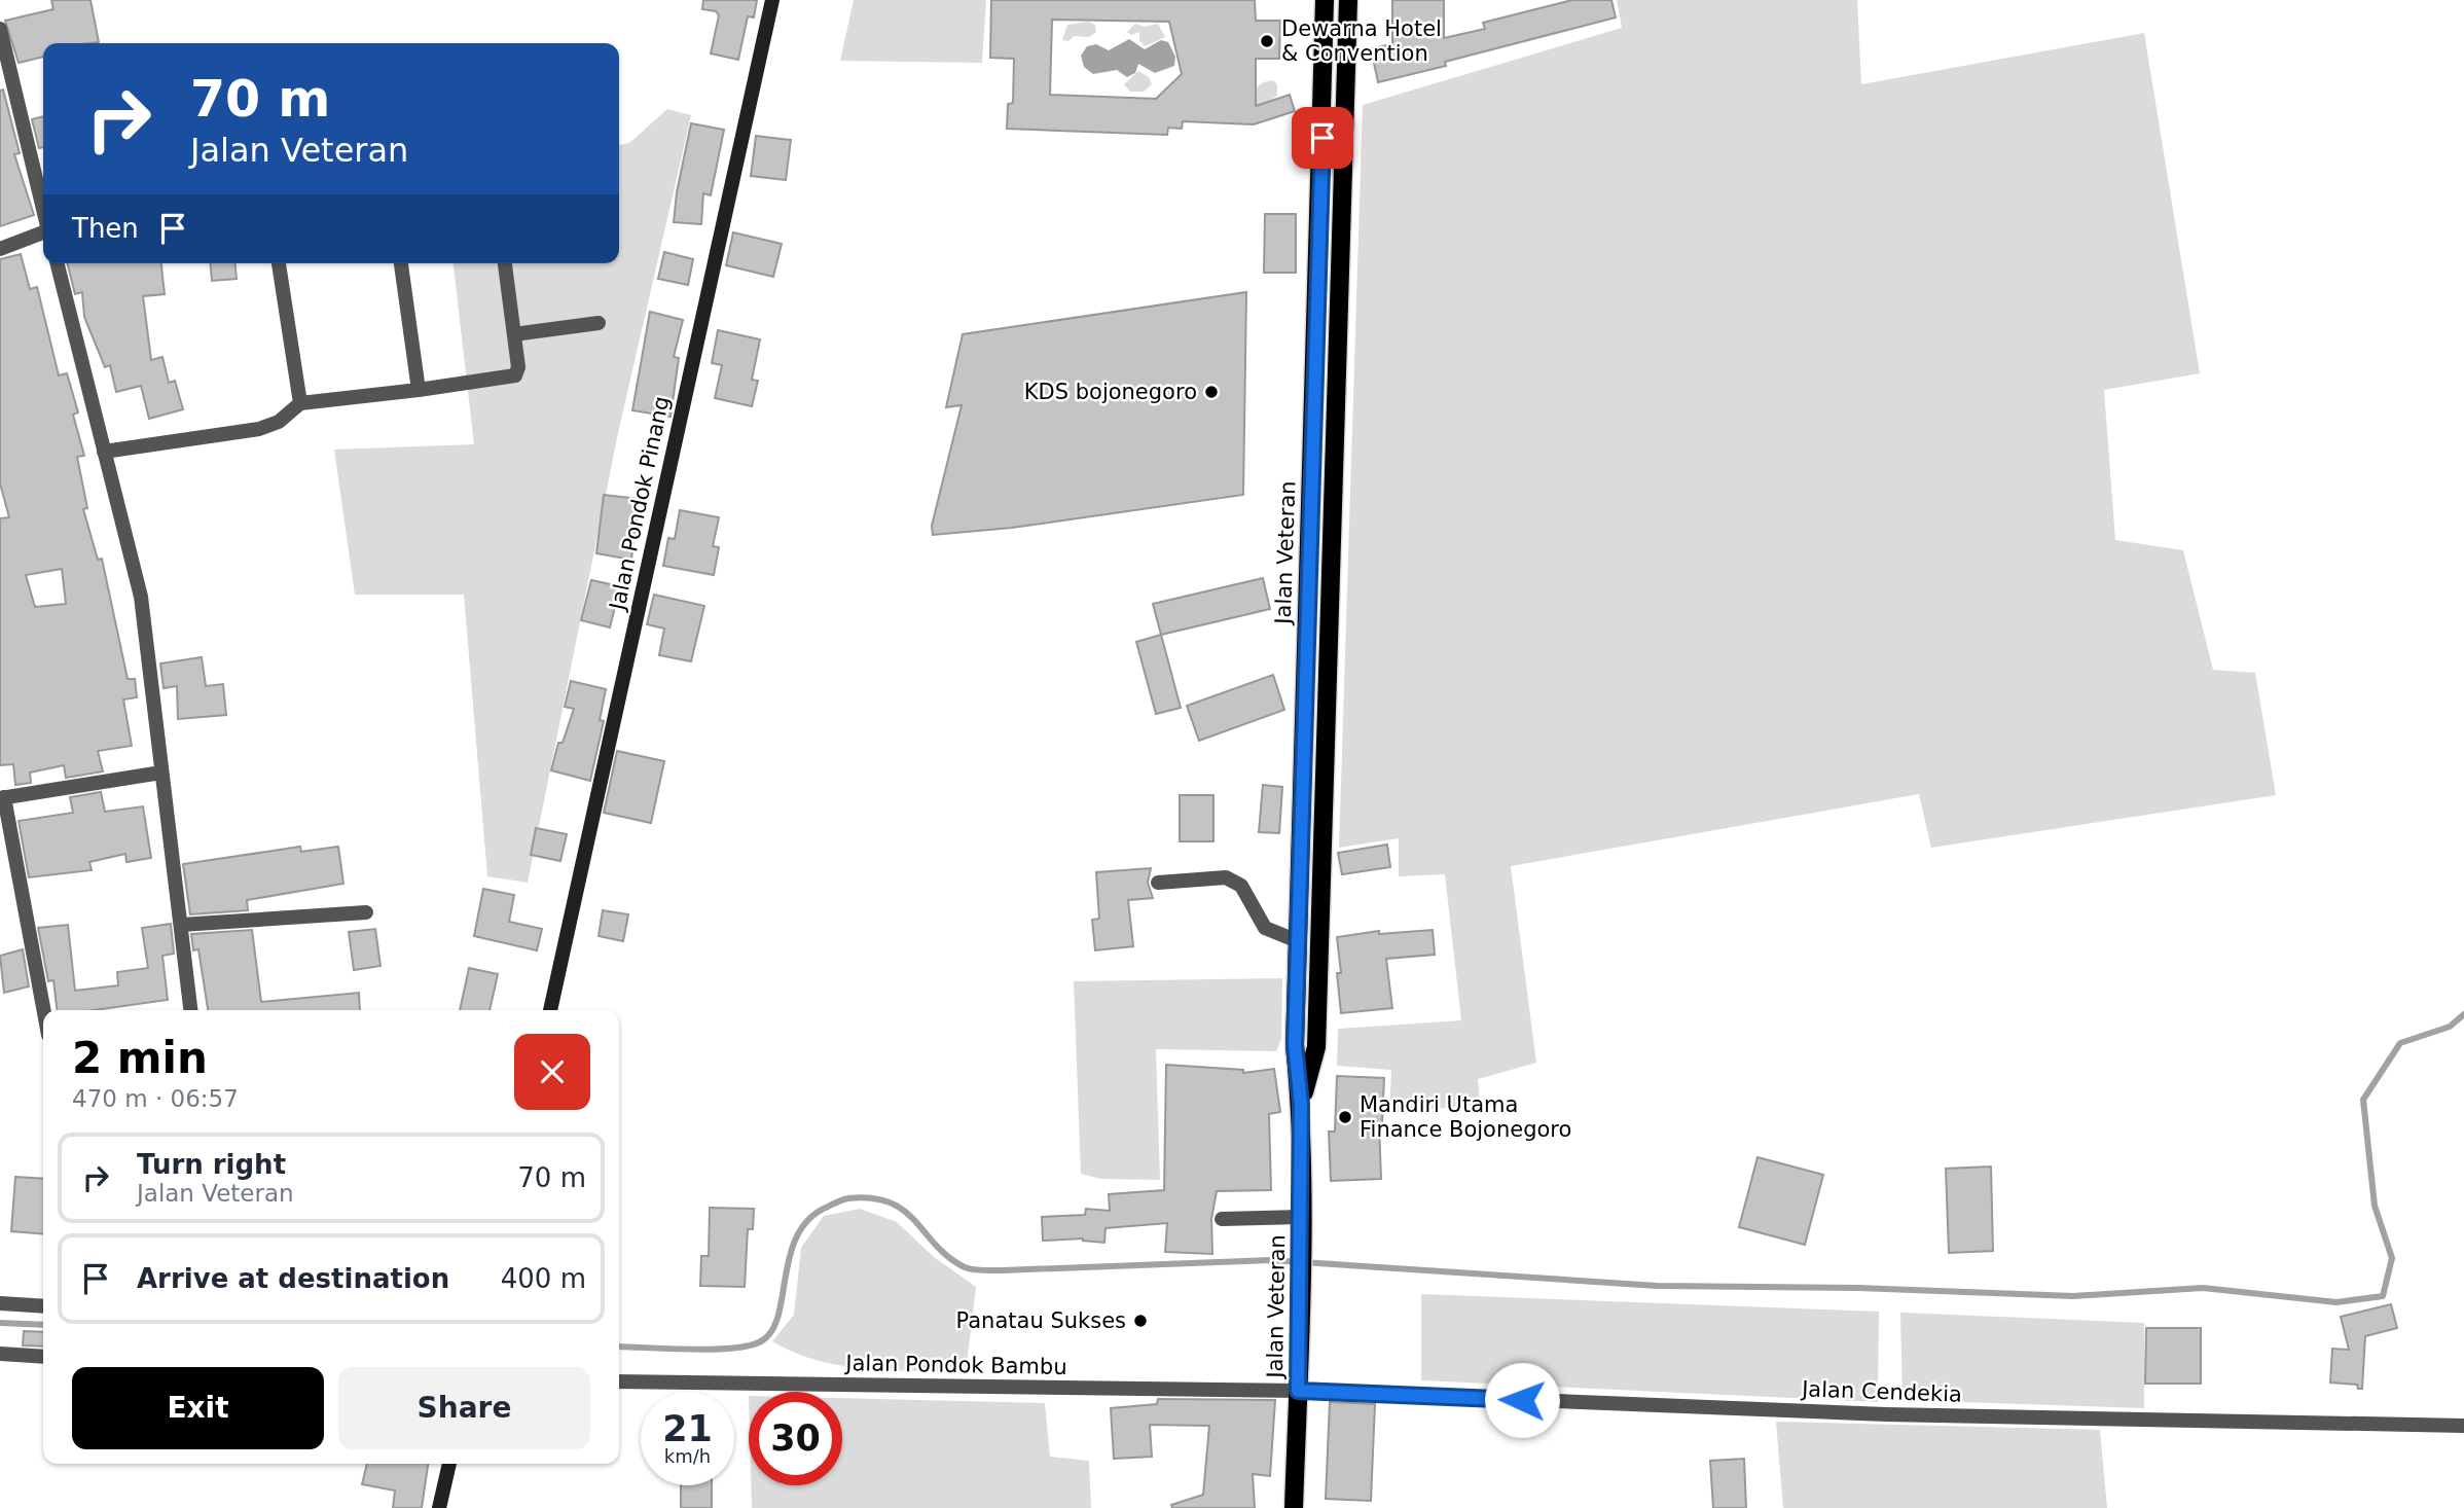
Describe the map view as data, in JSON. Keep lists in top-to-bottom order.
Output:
{
  "streets": {
    "main road": ["Jalan Veteran"],
    "street": ["Jalan Pondok Pinang", "Jalan Pondok Bambu", "Jalan Cendekia"]
  },
  "crossings": [
    ["Jalan Veteran", "Jalan Pondok Bambu"],
    ["Jalan Veteran", "Jalan Cendekia"],
    ["Jalan Pondok Bambu", "Jalan Cendekia"]
  ],
  "places": [
    "Dewarna Hotel & Convention",
    "KDS bojonegoro",
    "Mandiri Utama Finance Bojonegoro",
    "Panatau Sukses"
  ],
  "page": {
    "turn": ["70 m", "Jalan Veteran"],
    "then": "Then",
    "heading": ["2 min", "470 m · 06:57"],
    "list": [
      {
        "name": "Turn right",
        "note": "Jalan Veteran",
        "value": "70 m"
      },
      {
        "name": "Arrive at destination",
        "value": "400 m"
      }
    ],
    "buttons": ["Exit", "Share"],
    "speed": "21 km/h",
    "limit": "30"
  }
}
